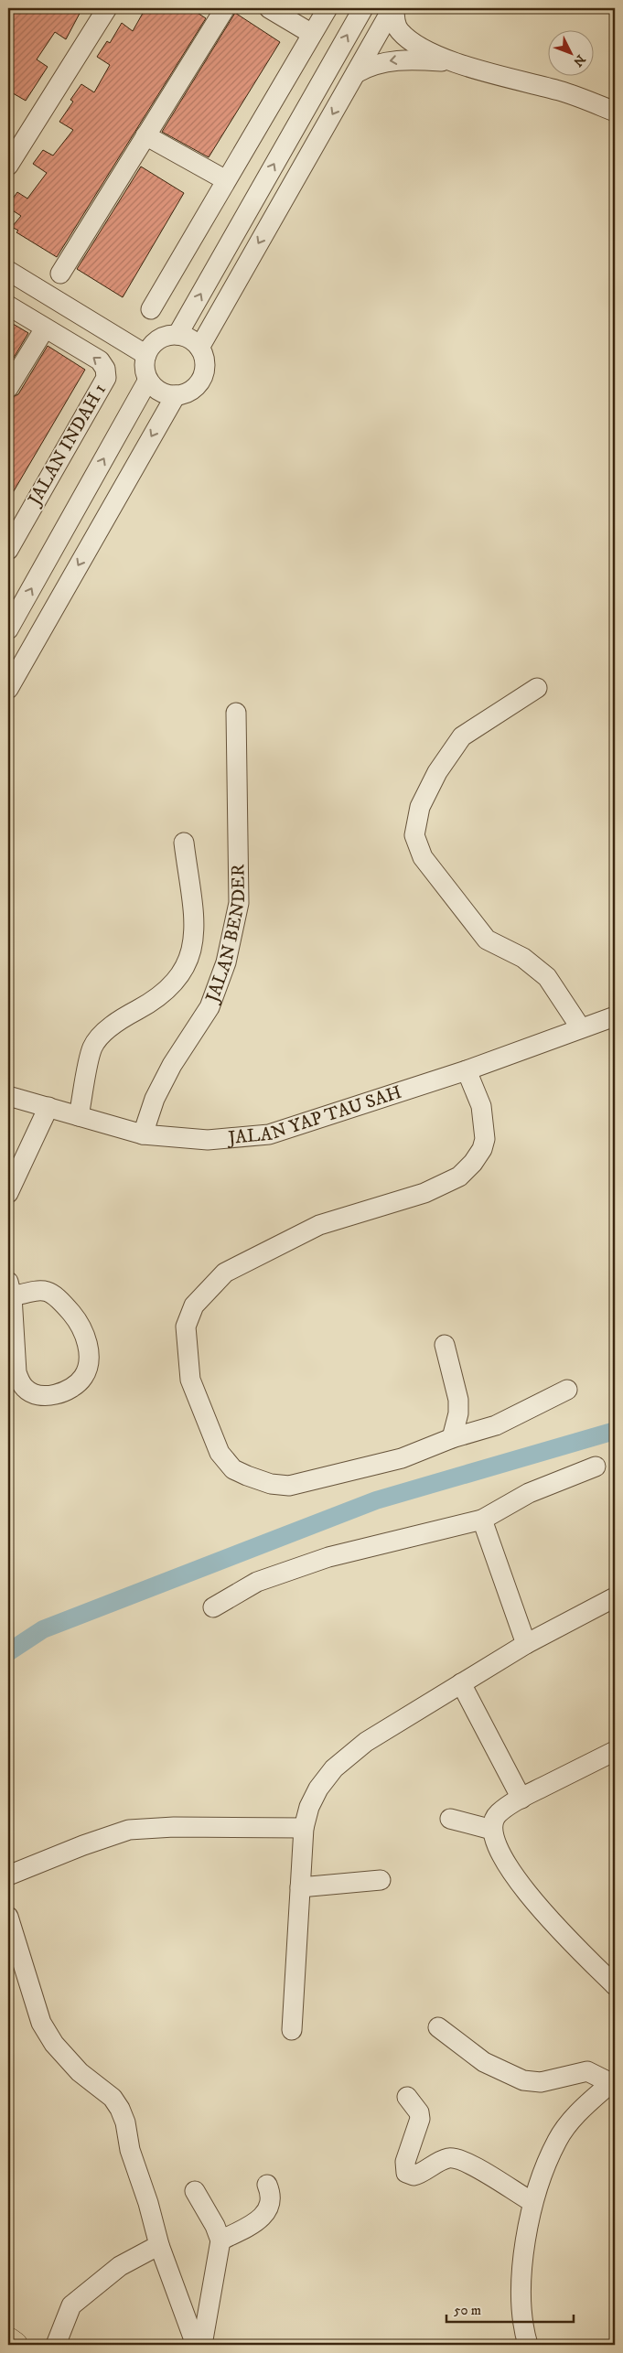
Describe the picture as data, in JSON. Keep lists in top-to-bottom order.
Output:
{
  "streets": {
    "street": ["JALAN INDAH 1", "JALAN BENDER", "JALAN YAP TAU SAH"]
  },
  "crossings": [
    ["JALAN BENDER", "JALAN YAP TAU SAH"]
  ],
  "scale_bar": "50 m",
  "north": "bottom right"
}
